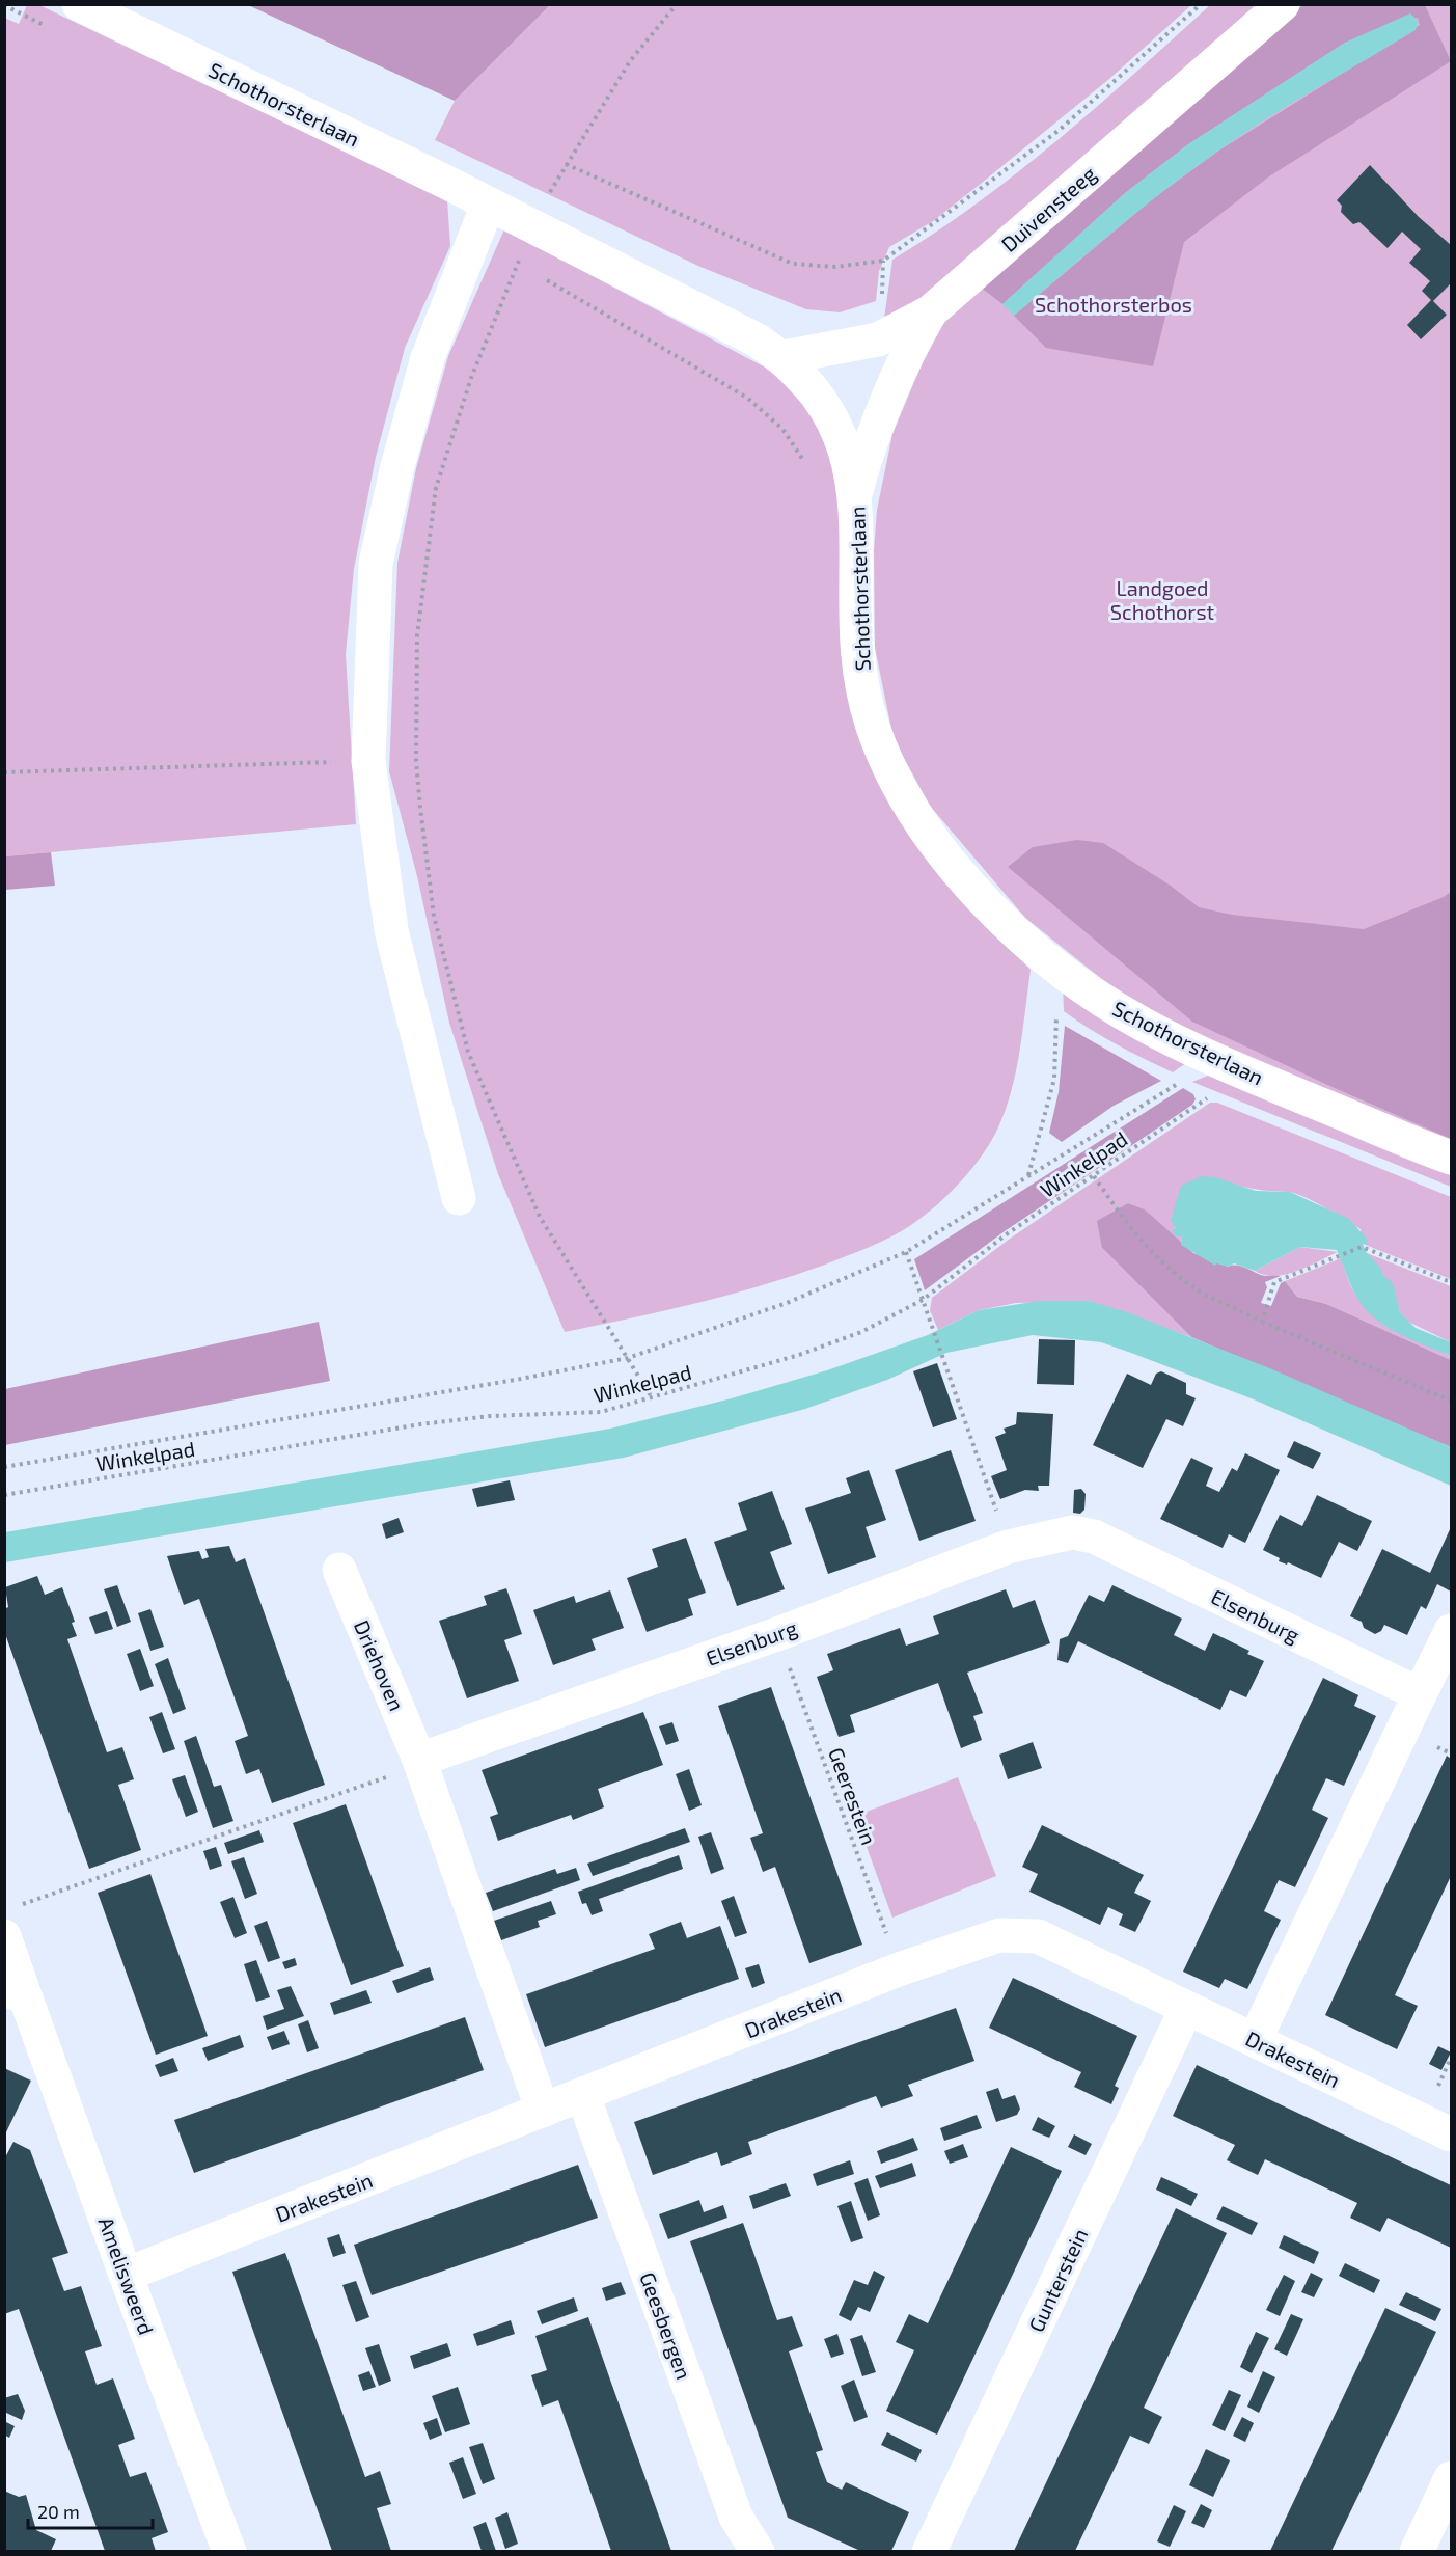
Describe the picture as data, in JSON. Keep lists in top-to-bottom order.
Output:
{
  "streets": {
    "street": [
      "Schothorsterlaan",
      "Duivensteeg",
      "Elsenburg",
      "Driehoven",
      "Drakestein",
      "Amelisweerd",
      "Gunterstein",
      "Geesbergen"
    ],
    "path": ["Winkelpad", "Geerestein"]
  },
  "crossings": [
    ["Schothorsterlaan", "Duivensteeg"],
    ["Schothorsterlaan", "Winkelpad"],
    ["Elsenburg", "Driehoven"],
    ["Elsenburg", "Geerestein"],
    ["Geerestein", "Drakestein"],
    ["Drakestein", "Amelisweerd"],
    ["Drakestein", "Gunterstein"],
    ["Drakestein", "Geesbergen"]
  ],
  "parks": ["Schothorsterbos", "Landgoed Schothorst"],
  "scale_bar": "20 m"
}
